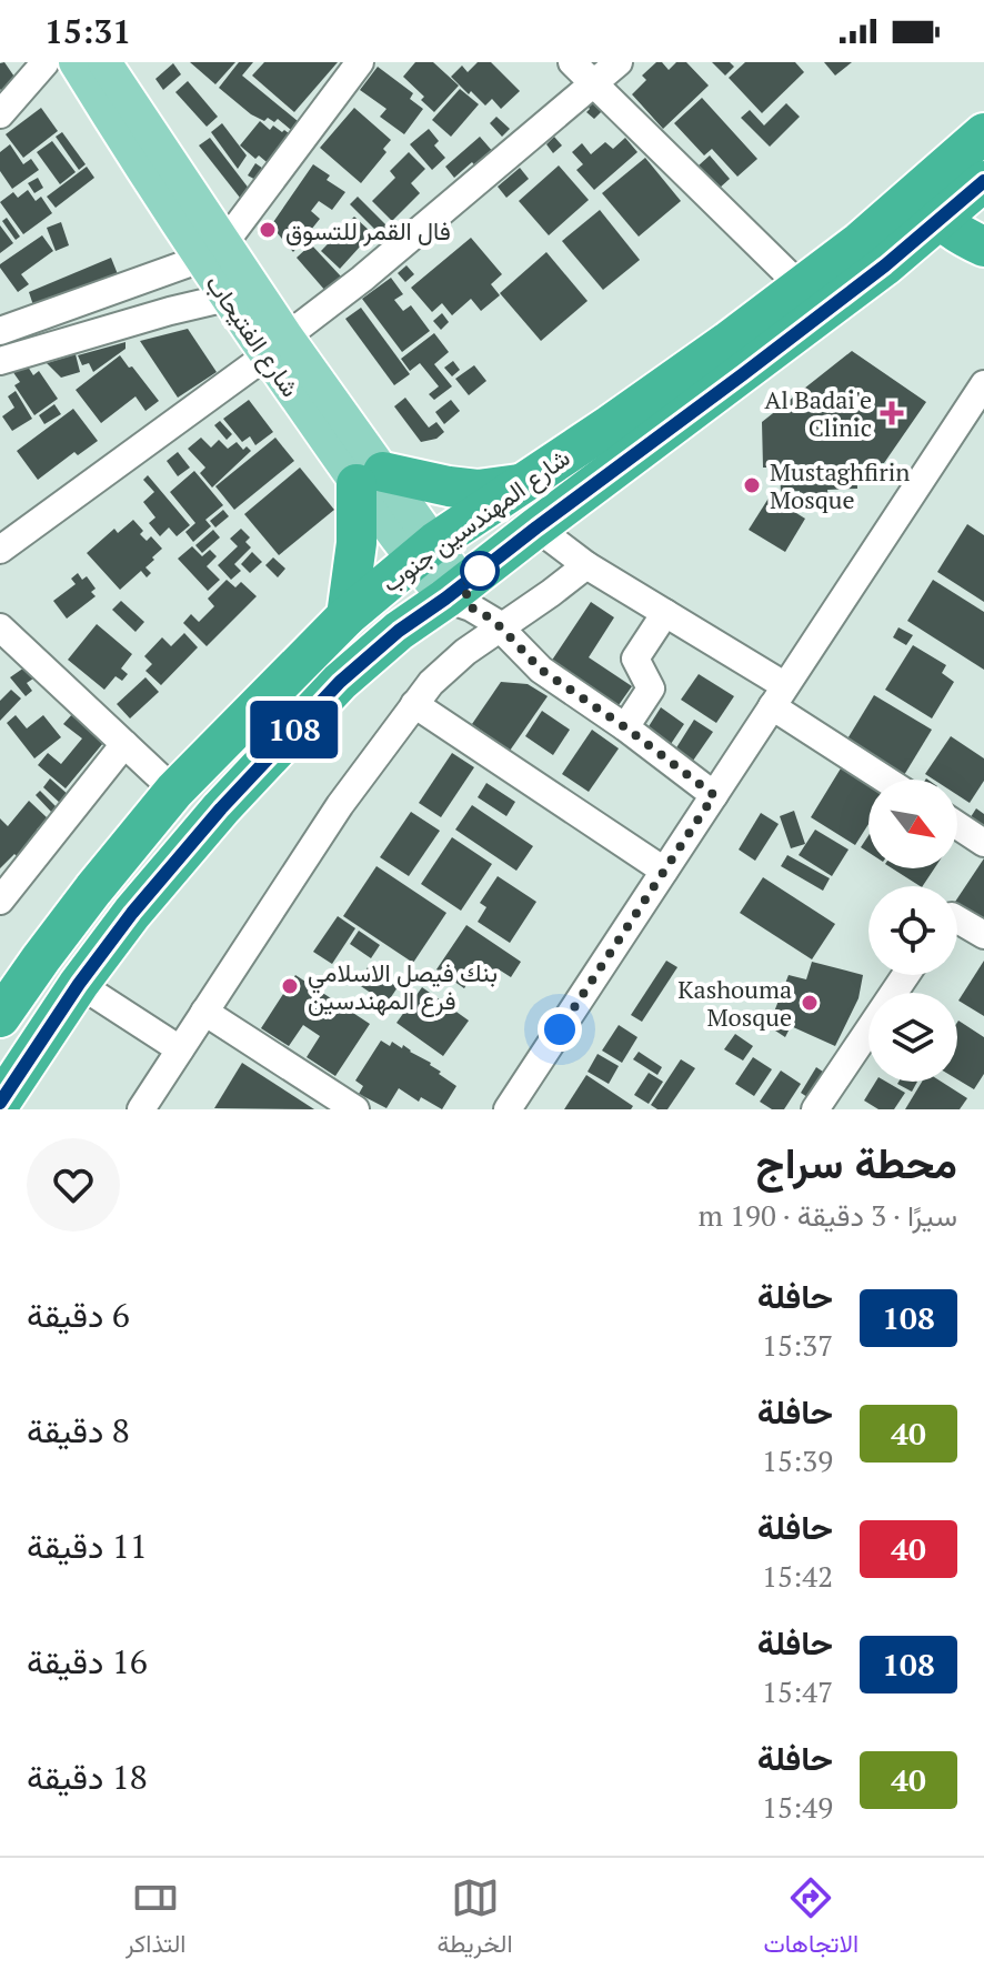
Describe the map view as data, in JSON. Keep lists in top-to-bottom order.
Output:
{
  "streets": {
    "highway": ["شارع المهندسين جنوب"],
    "main road": ["شارع الفتيحاب"]
  },
  "crossings": [
    ["شارع الفتيحاب", "شارع المهندسين جنوب"]
  ],
  "places": {
    "other": [
      "فال القمر للتسوق",
      "Mustaghfirin Mosque",
      "بنك فيصل الاسلامي فرع المهندسين",
      "Kashouma Mosque"
    ],
    "health": ["Al Badai'e Clinic"]
  },
  "lines": ["bus line 108"],
  "north": "bottom right",
  "page": {
    "status": "15:31",
    "on_map": "108",
    "heading": ["محطة سراج", "سيرًا · 3 دقيقة · 190 m"],
    "list": [
      {
        "mark": "108",
        "name": "حافلة",
        "note": "15:37",
        "value": "6 دقيقة"
      },
      {
        "mark": "40",
        "name": "حافلة",
        "note": "15:39",
        "value": "8 دقيقة"
      },
      {
        "mark": "40",
        "name": "حافلة",
        "note": "15:42",
        "value": "11 دقيقة"
      },
      {
        "mark": "108",
        "name": "حافلة",
        "note": "15:47",
        "value": "16 دقيقة"
      },
      {
        "mark": "40",
        "name": "حافلة",
        "note": "15:49",
        "value": "18 دقيقة"
      }
    ],
    "tabs": ["الاتجاهات", "الخريطة", "التذاكر"]
  }
}
